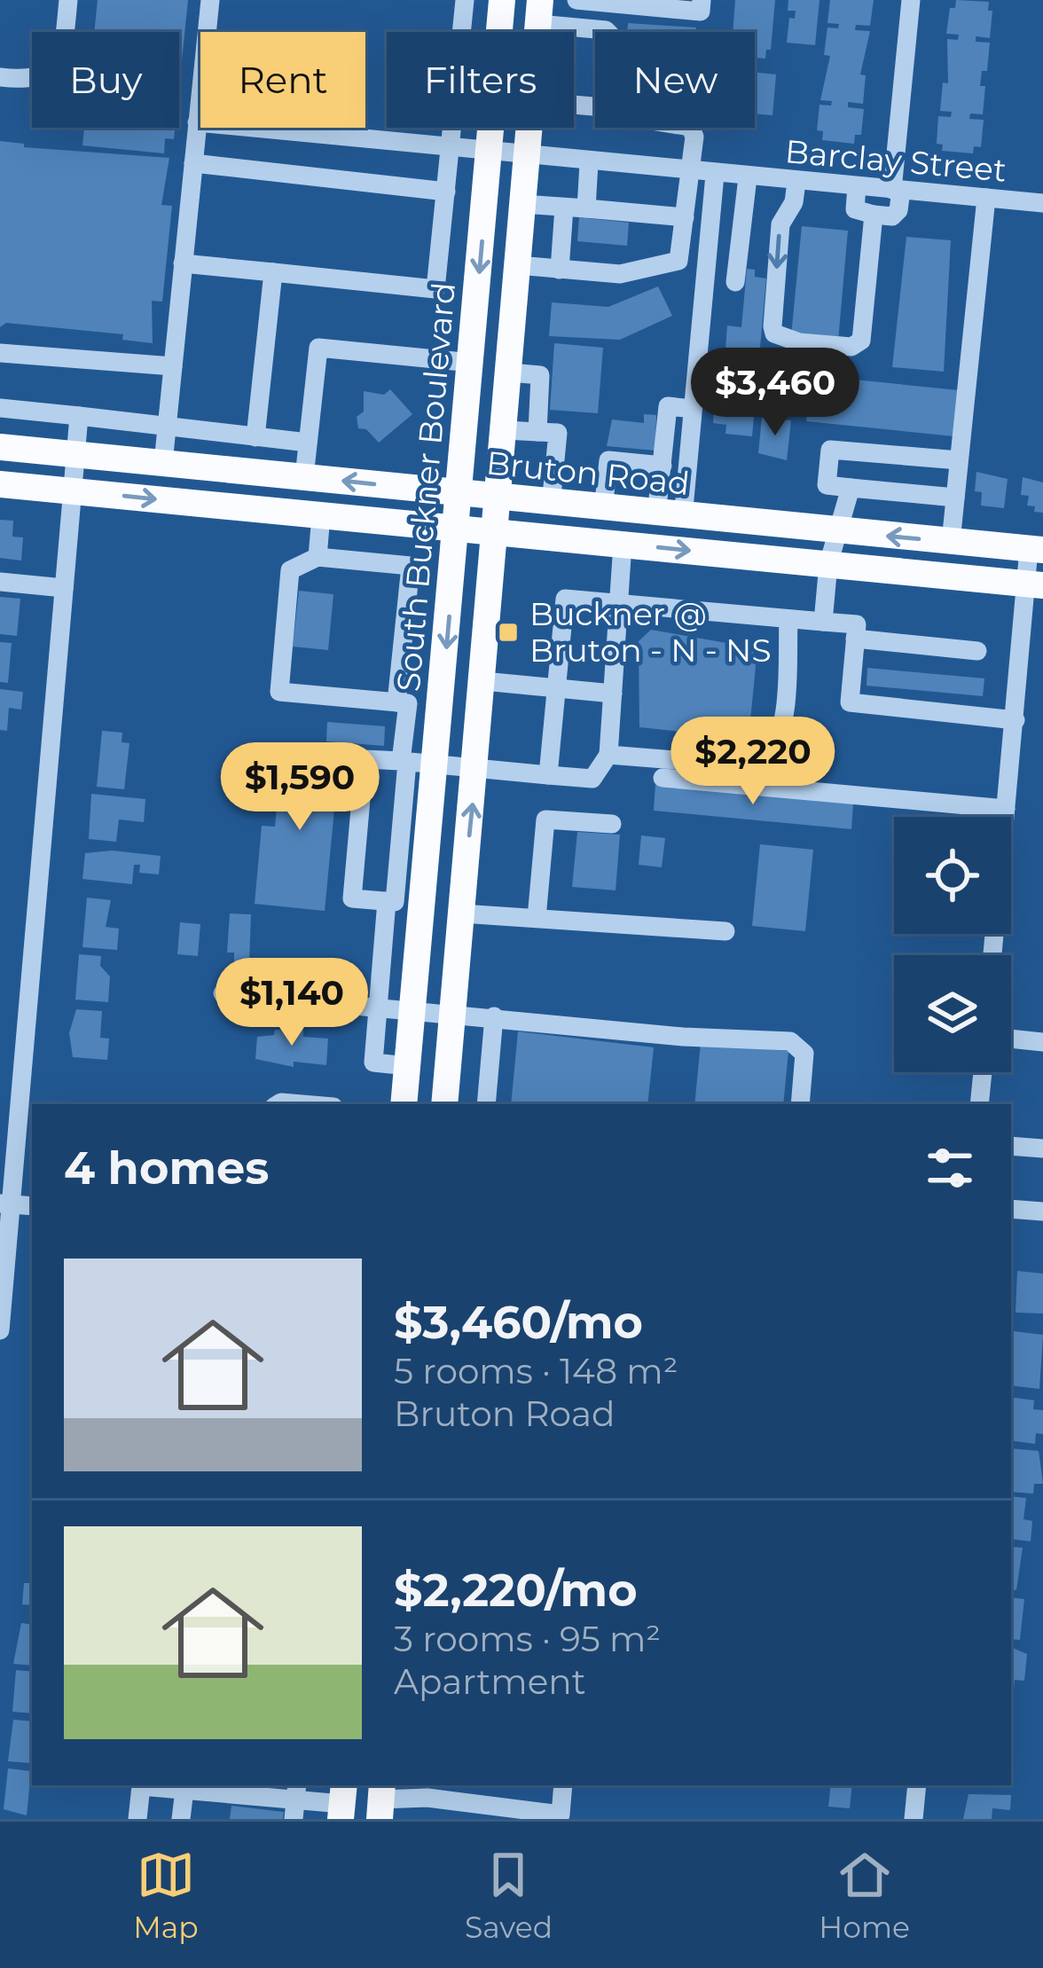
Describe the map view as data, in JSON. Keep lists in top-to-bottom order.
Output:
{
  "streets": {
    "main road": ["Bruton Road", "South Buckner Boulevard"],
    "street": ["Barclay Street"]
  },
  "crossings": [
    ["Barclay Street", "South Buckner Boulevard"],
    ["Bruton Road", "South Buckner Boulevard"]
  ],
  "places": {
    "transit": ["Buckner @ Bruton - N - NS"]
  },
  "page": {
    "chip": [
      "Buy",
      "Rent",
      "Filters",
      "New"
    ],
    "price": [
      "$3,460",
      "$2,220",
      "$1,590",
      "$1,140"
    ],
    "heading": "4 homes",
    "list": [
      {
        "name": "$3,460/mo",
        "note": "5 rooms · 148 m² · Bruton Road"
      },
      {
        "name": "$2,220/mo",
        "note": "3 rooms · 95 m² · Apartment"
      }
    ],
    "tabs": ["Map", "Saved", "Home"]
  }
}
